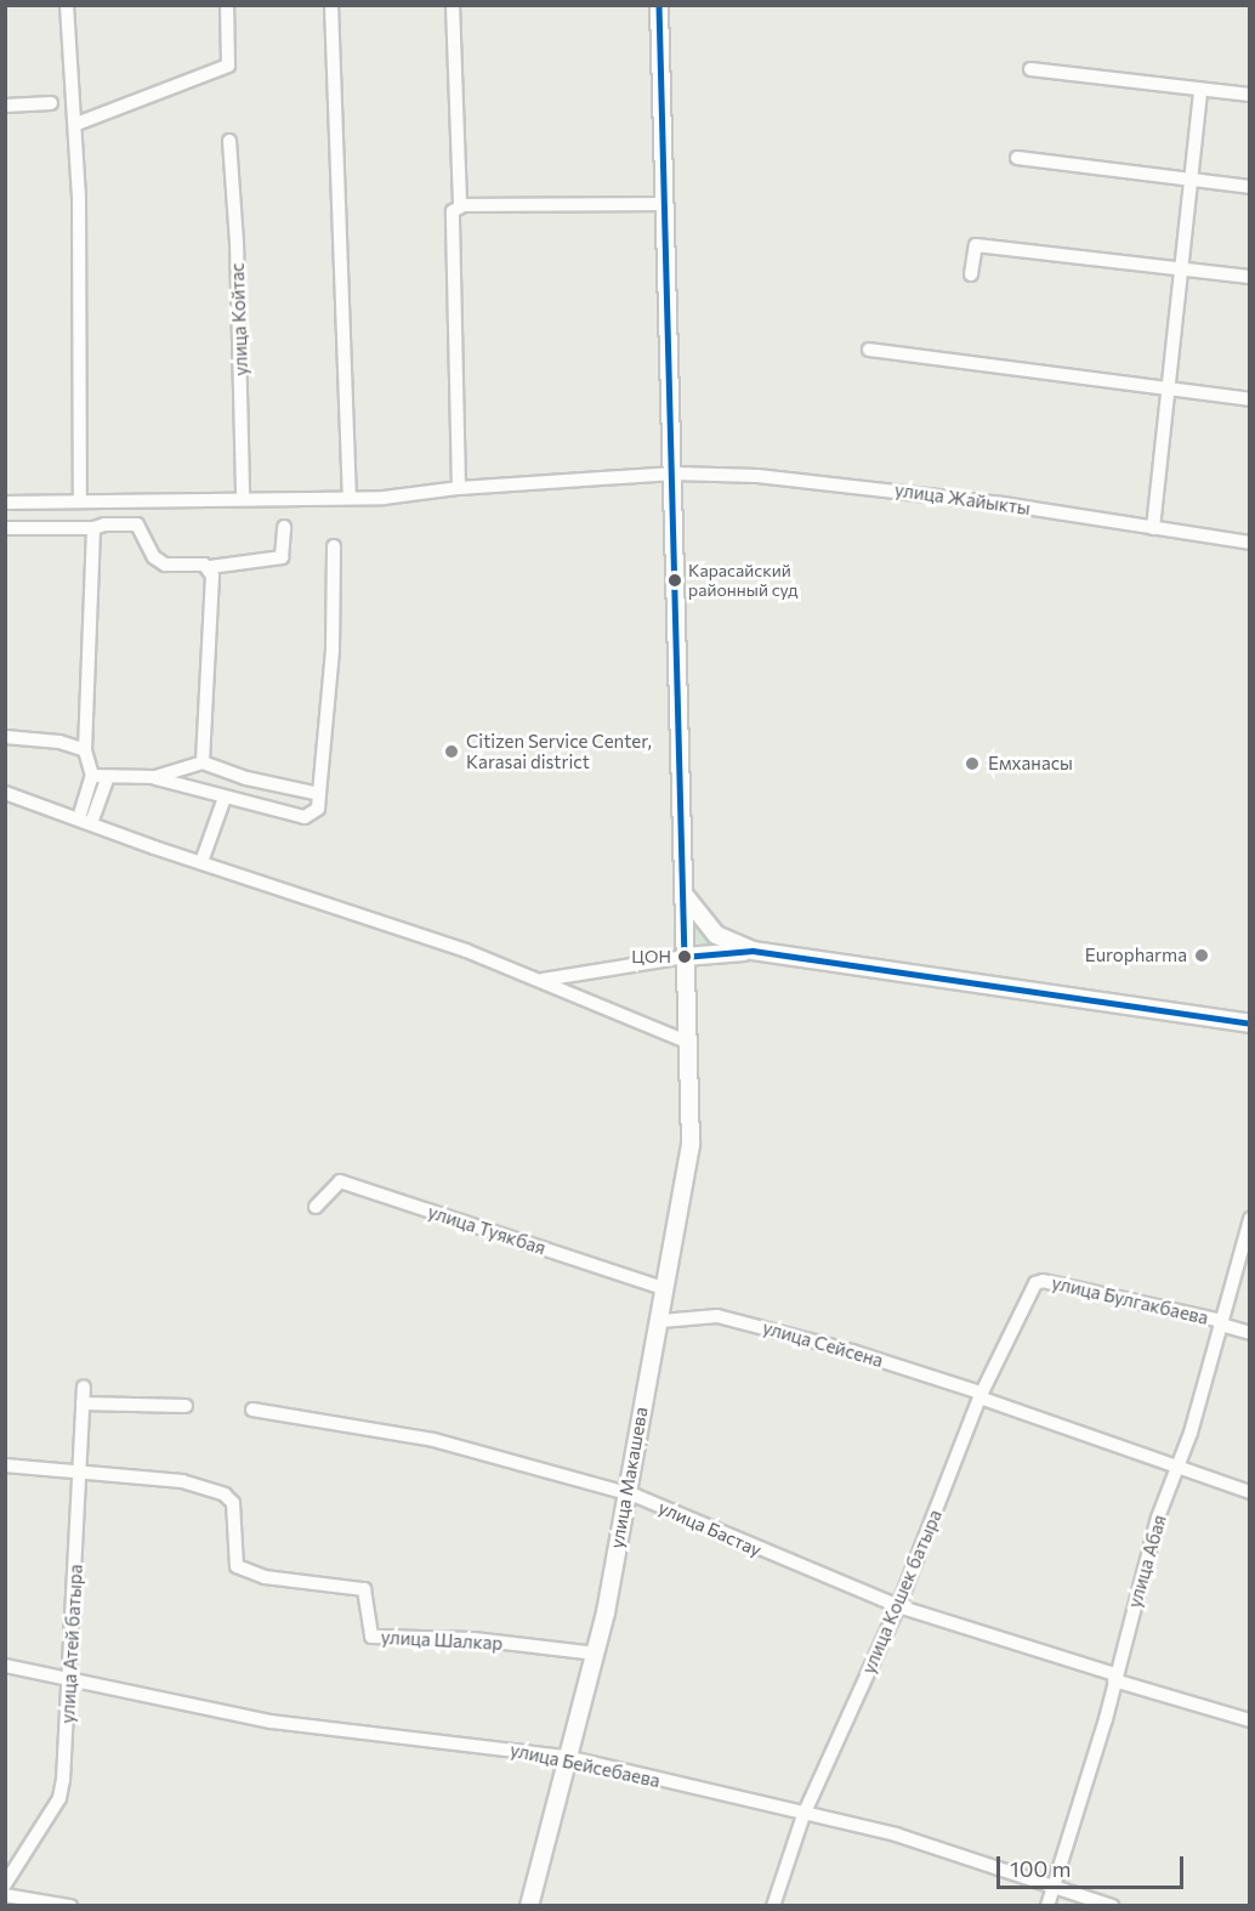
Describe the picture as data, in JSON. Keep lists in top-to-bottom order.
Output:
{
  "streets": {
    "street": [
      "улица Койтас",
      "улица Жайыкты",
      "улица Туякбая",
      "улица Булгакбаева",
      "улица Сейсена",
      "улица Макашева",
      "улица Бастау",
      "улица Абая",
      "улица Кошек батыра",
      "улица Шалкар",
      "улица Атей батыра",
      "улица Бейсебаева"
    ]
  },
  "crossings": [
    ["улица Койтас", "улица Жайыкты"],
    ["улица Жайыкты", "улица Макашева"],
    ["улица Туякбая", "улица Макашева"],
    ["улица Булгакбаева", "улица Абая"],
    ["улица Булгакбаева", "улица Кошек батыра"],
    ["улица Сейсена", "улица Макашева"],
    ["улица Сейсена", "улица Абая"],
    ["улица Сейсена", "улица Кошек батыра"],
    ["улица Макашева", "улица Бастау"],
    ["улица Макашева", "улица Шалкар"],
    ["улица Макашева", "улица Бейсебаева"],
    ["улица Бастау", "улица Абая"],
    ["улица Бастау", "улица Кошек батыра"],
    ["улица Абая", "улица Бейсебаева"],
    ["улица Кошек батыра", "улица Бейсебаева"],
    ["улица Шалкар", "улица Атей батыра"],
    ["улица Атей батыра", "улица Бейсебаева"]
  ],
  "places": [
    "Карасайский районный суд",
    "Citizen Service Center, Karasai district",
    "Емханасы",
    "Europharma",
    "ЦОН"
  ],
  "scale_bar": "100 m"
}
